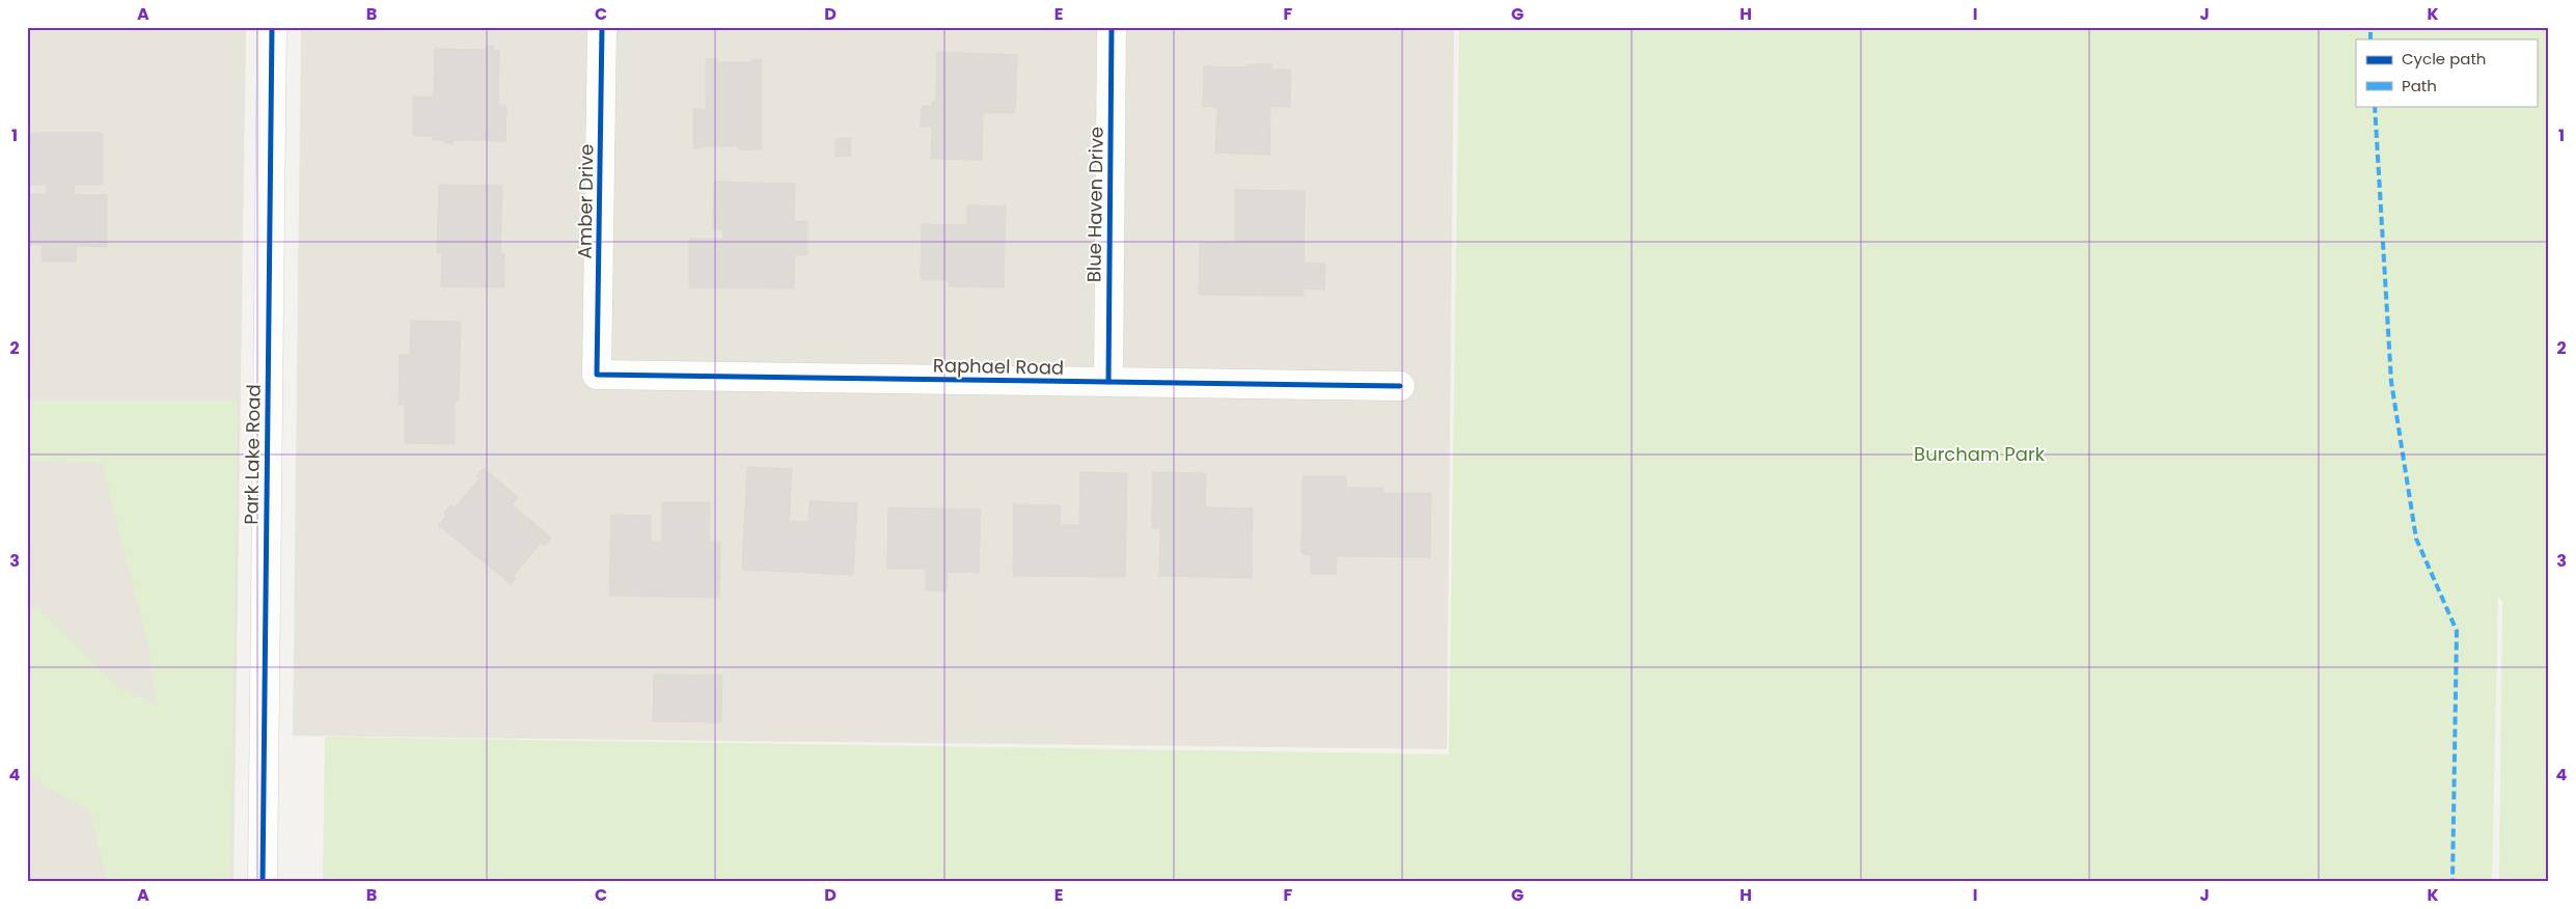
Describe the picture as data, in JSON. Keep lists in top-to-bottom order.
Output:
{
  "streets": {
    "street": [
      "Amber Drive",
      "Blue Haven Drive",
      "Raphael Road",
      "Park Lake Road"
    ]
  },
  "crossings": [
    ["Amber Drive", "Raphael Road"],
    ["Blue Haven Drive", "Raphael Road"]
  ],
  "parks": ["Burcham Park"],
  "legend": ["Cycle path", "Path"],
  "grid": {
    "columns": [
      "A",
      "B",
      "C",
      "D",
      "E",
      "F",
      "G",
      "H",
      "I",
      "J",
      "K"
    ],
    "rows": [
      "1",
      "2",
      "3",
      "4"
    ]
  }
}
